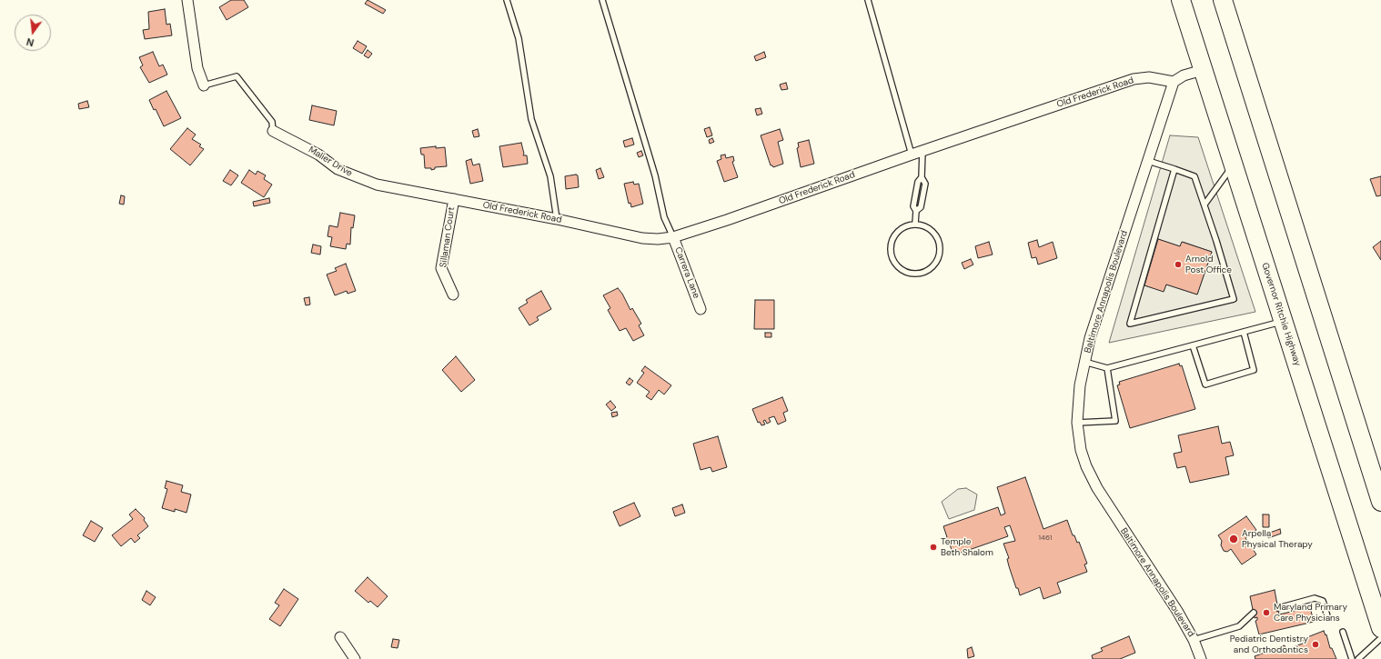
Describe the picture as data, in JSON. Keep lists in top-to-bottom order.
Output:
{
  "streets": {
    "highway": ["Governor Ritchie Highway"],
    "street": [
      "Old Frederick Road",
      "Malier Drive",
      "Sillaman Court",
      "Carrera Lane",
      "Baltimore Annapolis Boulevard"
    ]
  },
  "crossings": [
    ["Old Frederick Road", "Malier Drive"],
    ["Old Frederick Road", "Sillaman Court"],
    ["Old Frederick Road", "Carrera Lane"],
    ["Old Frederick Road", "Baltimore Annapolis Boulevard"],
    ["Malier Drive", "Sillaman Court"]
  ],
  "places": [
    "Arnold Post Office",
    "Arpella Physical Therapy",
    "Temple Beth Shalom",
    "Maryland Primary Care Physicians",
    "Pediatric Dentistry and Orthodontics"
  ],
  "house_numbers": ["1461"],
  "north": "bottom"
}
